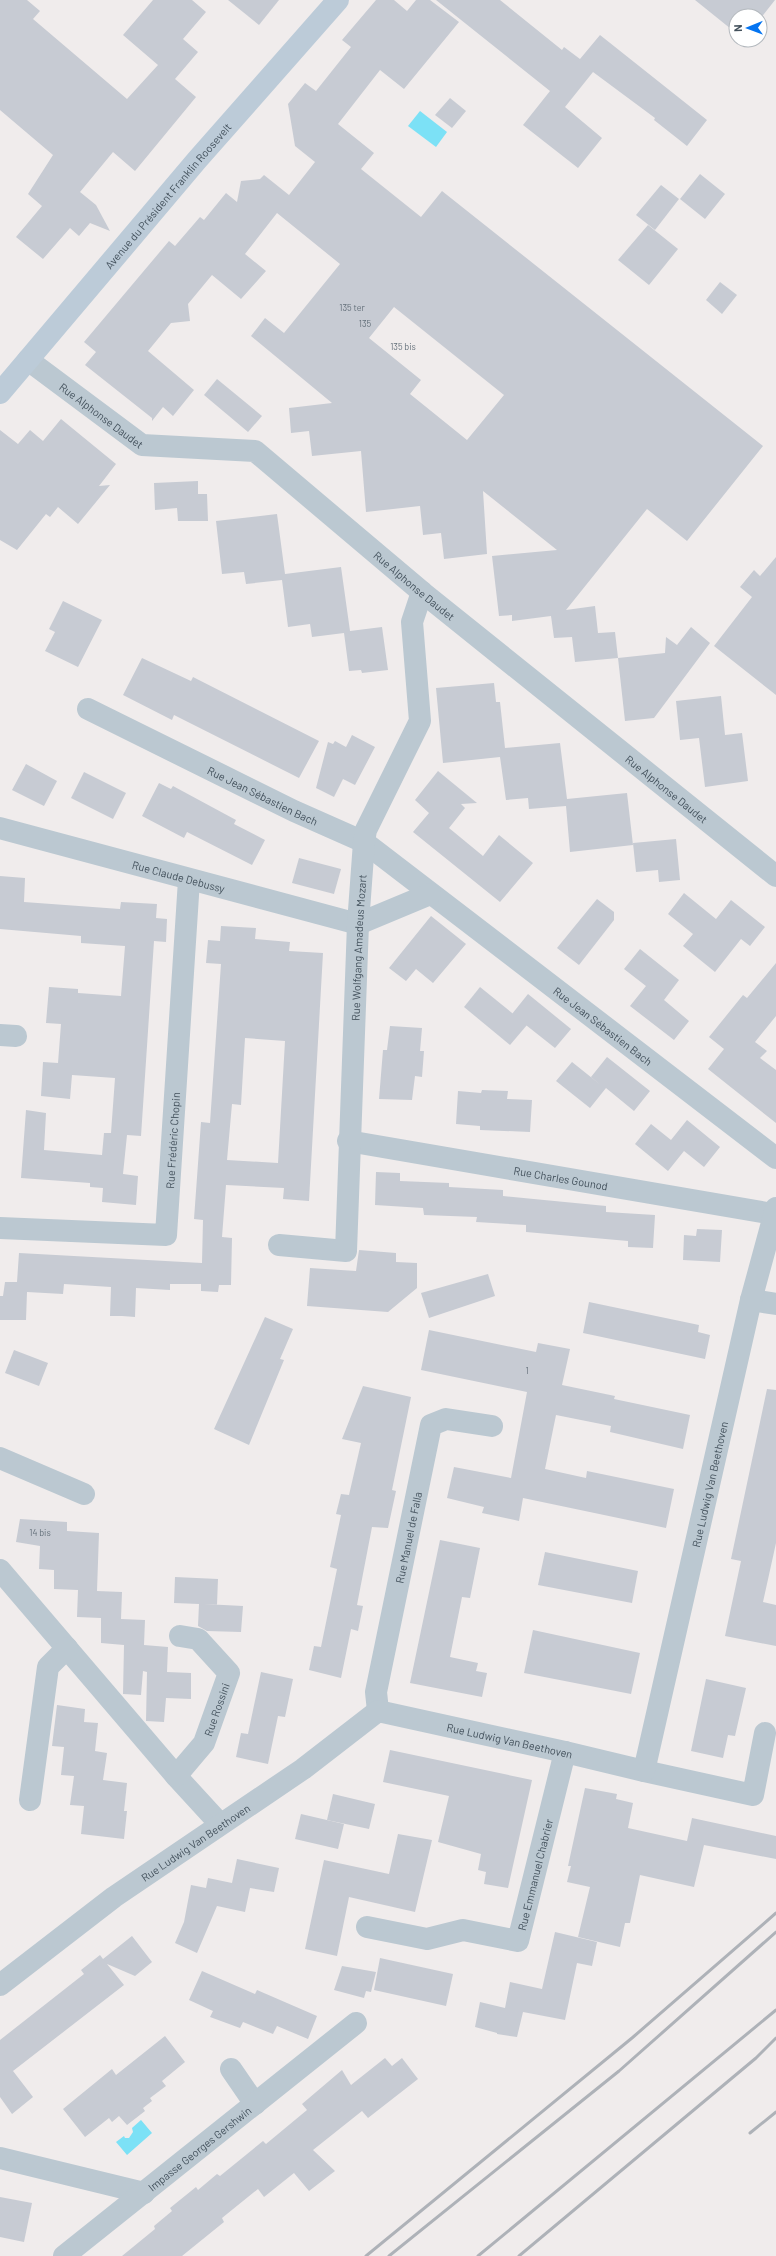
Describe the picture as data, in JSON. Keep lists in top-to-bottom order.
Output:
{
  "streets": {
    "main road": ["Avenue du Président Franklin Roosevelt"],
    "street": [
      "Rue Alphonse Daudet",
      "Rue Jean Sébastien Bach",
      "Rue Claude Debussy",
      "Rue Wolfgang Amadeus Mozart",
      "Rue Frédéric Chopin",
      "Rue Charles Gounod",
      "Rue Ludwig Van Beethoven",
      "Rue Manuel de Falla",
      "Rue Rossini",
      "Rue Emmanuel Chabrier",
      "Impasse Georges Gershwin"
    ]
  },
  "crossings": [
    ["Avenue du Président Franklin Roosevelt", "Rue Alphonse Daudet"],
    ["Rue Alphonse Daudet", "Rue Wolfgang Amadeus Mozart"],
    ["Rue Jean Sébastien Bach", "Rue Wolfgang Amadeus Mozart"],
    ["Rue Claude Debussy", "Rue Wolfgang Amadeus Mozart"],
    ["Rue Claude Debussy", "Rue Frédéric Chopin"],
    ["Rue Wolfgang Amadeus Mozart", "Rue Charles Gounod"],
    ["Rue Charles Gounod", "Rue Ludwig Van Beethoven"],
    ["Rue Ludwig Van Beethoven", "Rue Manuel de Falla"],
    ["Rue Ludwig Van Beethoven", "Rue Emmanuel Chabrier"]
  ],
  "house_numbers": [
    "135 ter",
    "135",
    "135 bis",
    "1",
    "14 bis"
  ],
  "north": "left"
}
